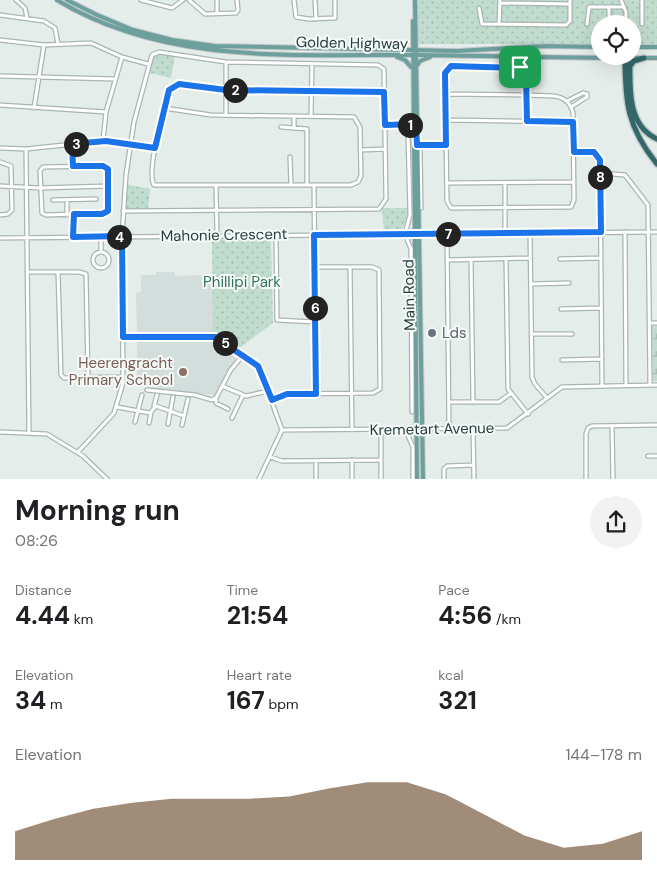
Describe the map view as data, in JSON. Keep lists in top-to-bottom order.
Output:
{
  "streets": {
    "main road": ["Golden Highway", "Main Road"],
    "street": ["Mahonie Crescent", "Kremetart Avenue"]
  },
  "crossings": [
    ["Golden Highway", "Main Road"],
    ["Mahonie Crescent", "Main Road"],
    ["Main Road", "Kremetart Avenue"]
  ],
  "parks": ["Phillipi Park"],
  "places": ["Lds", "Heerengracht Primary School"],
  "page": {
    "pins": [
      "2",
      "1",
      "3",
      "8",
      "7",
      "4",
      "6",
      "5"
    ],
    "heading": ["Morning run", "08:26"],
    "stats": [
      ["Distance", "4.44 km"],
      ["Time", "21:54"],
      ["Pace", "4:56 /km"],
      ["Elevation", "34 m"],
      ["Heart rate", "167 bpm"],
      ["kcal", "321"]
    ],
    "chart": ["Elevation", "144–178 m"]
  }
}
